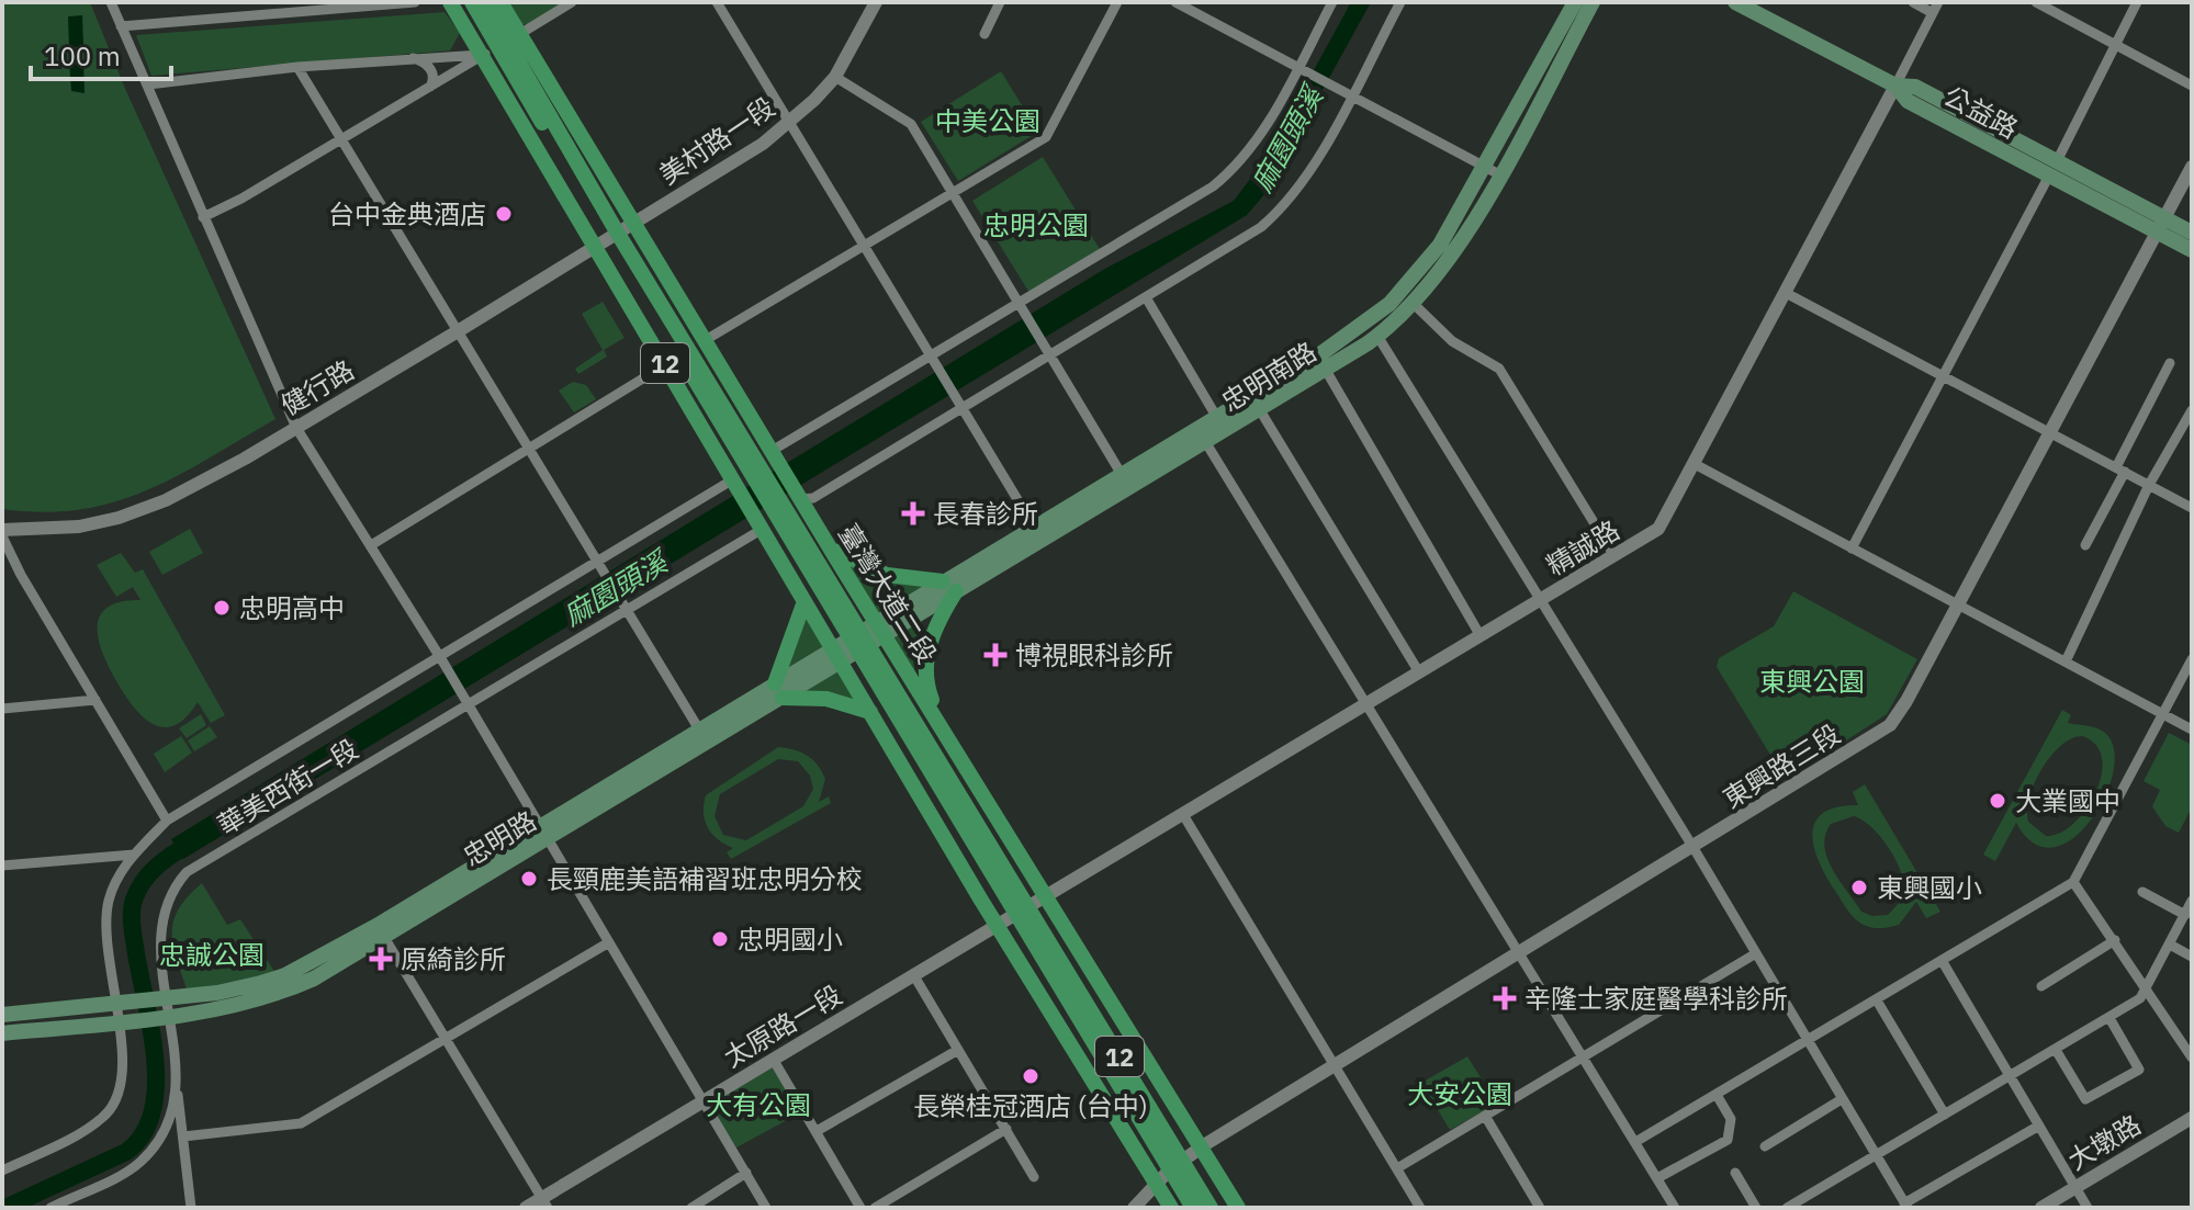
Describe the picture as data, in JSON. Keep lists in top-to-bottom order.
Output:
{
  "streets": {
    "main road": [
      "公益路",
      "12",
      "忠明南路",
      "臺灣大道二段",
      "忠明路"
    ],
    "street": [
      "美村路一段",
      "健行路",
      "精誠路",
      "東興路三段",
      "華美西街一段",
      "太原路一段",
      "大墩路"
    ]
  },
  "crossings": [
    ["公益路", "精誠路"],
    ["公益路", "東興路三段"],
    ["美村路一段", "健行路"],
    ["美村路一段", "臺灣大道二段"],
    ["忠明南路", "臺灣大道二段"],
    ["忠明南路", "忠明路"],
    ["健行路", "臺灣大道二段"],
    ["精誠路", "臺灣大道二段"],
    ["精誠路", "太原路一段"],
    ["臺灣大道二段", "東興路三段"],
    ["臺灣大道二段", "華美西街一段"],
    ["臺灣大道二段", "忠明路"],
    ["臺灣大道二段", "太原路一段"],
    ["華美西街一段", "忠明路"]
  ],
  "water": ["麻園頭溪"],
  "parks": [
    "中美公園",
    "忠明公園",
    "東興公園",
    "忠誠公園",
    "大安公園",
    "大有公園"
  ],
  "places": {
    "other": [
      "台中金典酒店",
      "忠明高中",
      "大業國中",
      "長頸鹿美語補習班忠明分校",
      "東興國小",
      "忠明國小",
      "長榮桂冠酒店 (台中)"
    ],
    "health": [
      "長春診所",
      "博視眼科診所",
      "原綺診所",
      "辛隆士家庭醫學科診所"
    ]
  },
  "scale_bar": "100 m"
}
